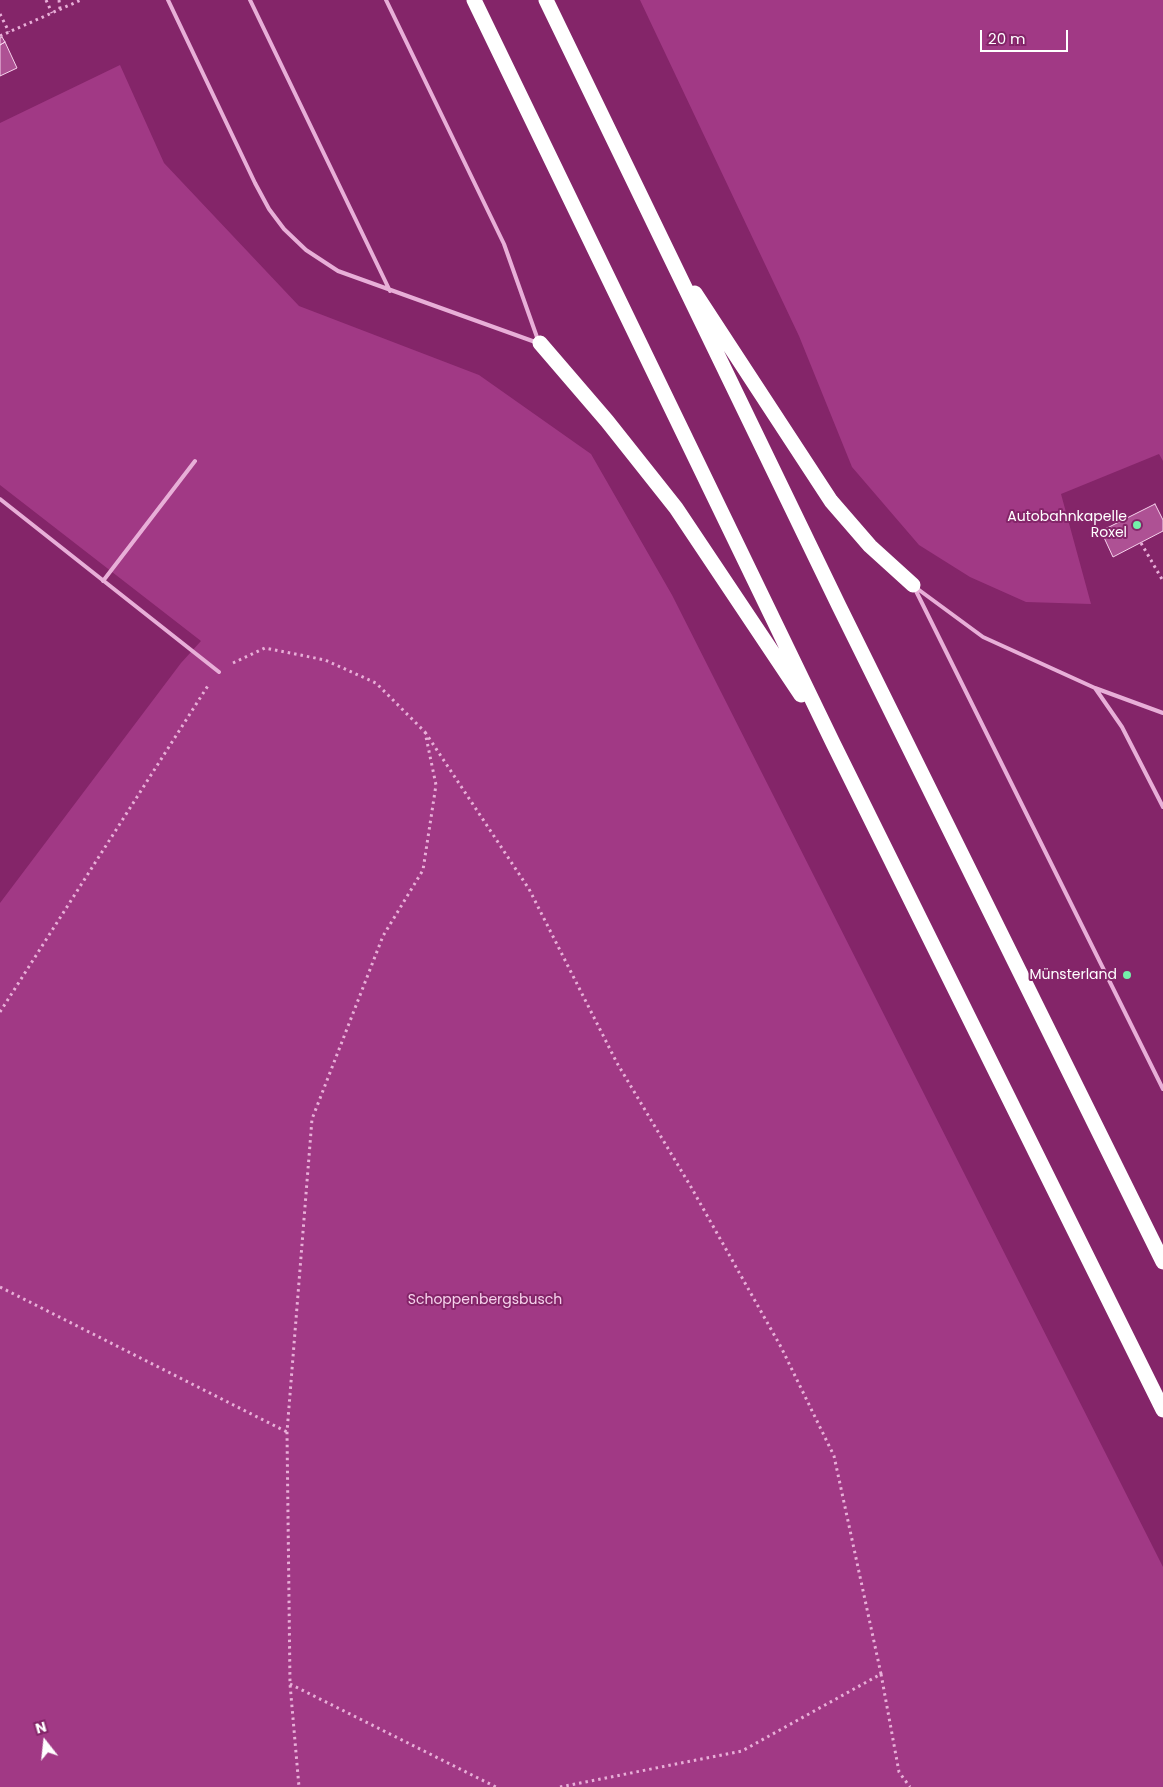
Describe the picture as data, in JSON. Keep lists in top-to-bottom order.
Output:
{
  "parks": ["Schoppenbergsbusch"],
  "places": ["Autobahnkapelle Roxel", "Münsterland"],
  "scale_bar": "20 m",
  "north": "top"
}
